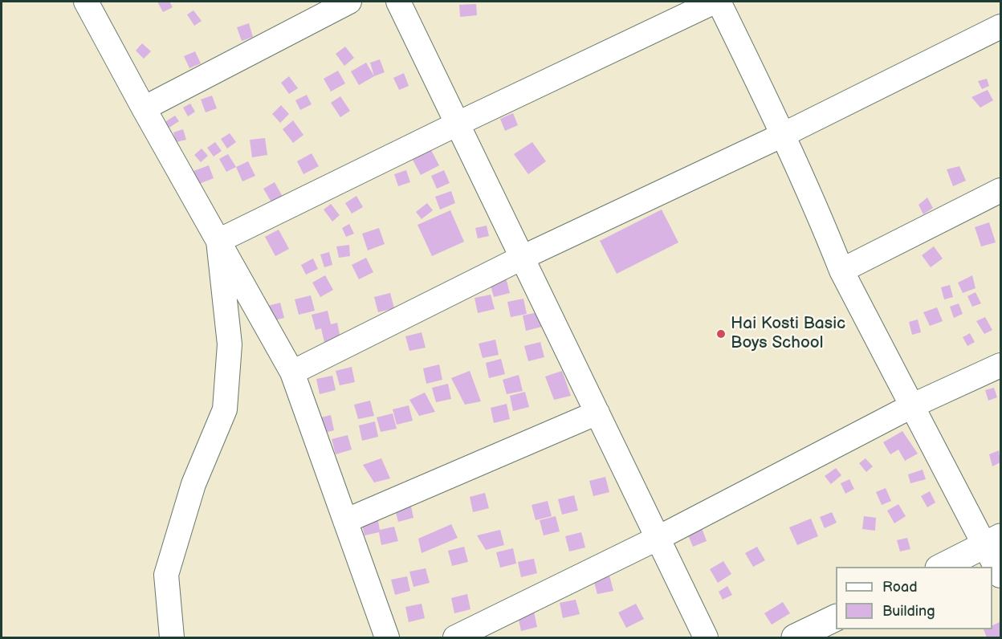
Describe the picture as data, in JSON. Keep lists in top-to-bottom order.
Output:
{
  "places": ["Hai Kosti Basic Boys School"],
  "legend": ["Road", "Building"]
}
